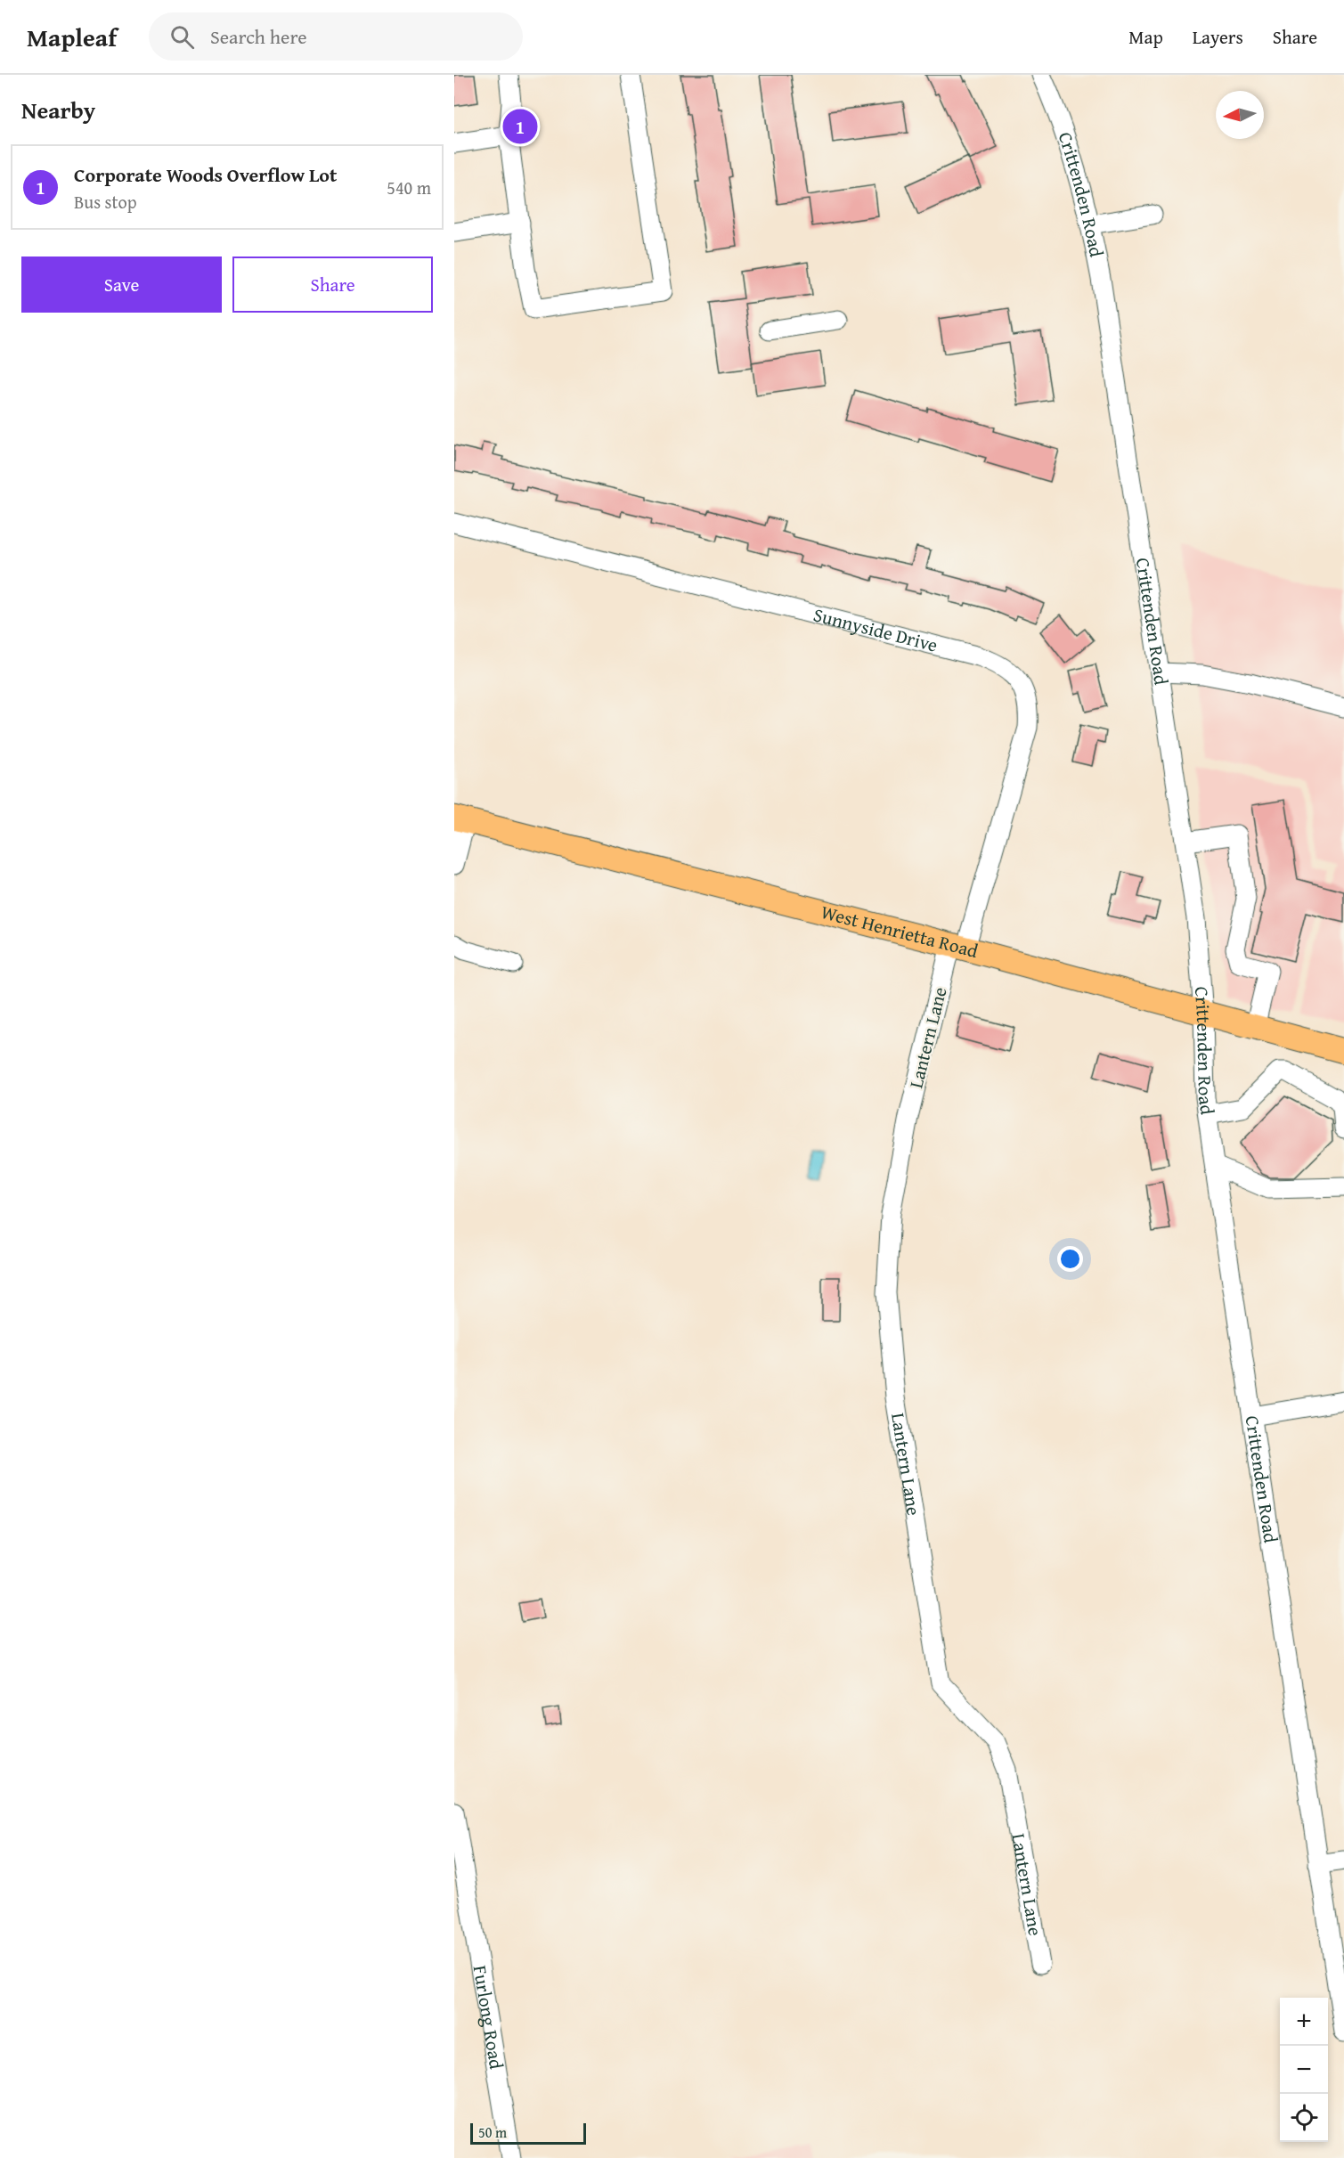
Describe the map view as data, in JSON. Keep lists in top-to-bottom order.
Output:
{
  "streets": {
    "main road": ["West Henrietta Road"],
    "street": [
      "Crittenden Road",
      "Sunnyside Drive",
      "Lantern Lane",
      "Furlong Road"
    ]
  },
  "crossings": [
    ["Crittenden Road", "West Henrietta Road"],
    ["Sunnyside Drive", "West Henrietta Road"],
    ["Sunnyside Drive", "Lantern Lane"],
    ["West Henrietta Road", "Lantern Lane"]
  ],
  "scale_bar": "50 m",
  "north": "left",
  "page": {
    "header": "Mapleaf",
    "search": "Search here",
    "nav": ["Map", "Layers", "Share"],
    "heading": "Nearby",
    "pins": "1",
    "list": [
      {
        "mark": "1",
        "name": "Corporate Woods Overflow Lot",
        "note": "Bus stop",
        "value": "540 m"
      }
    ],
    "buttons": ["Save", "Share"],
    "map_buttons": ["+", "−"],
    "scale": "50 m"
  }
}
